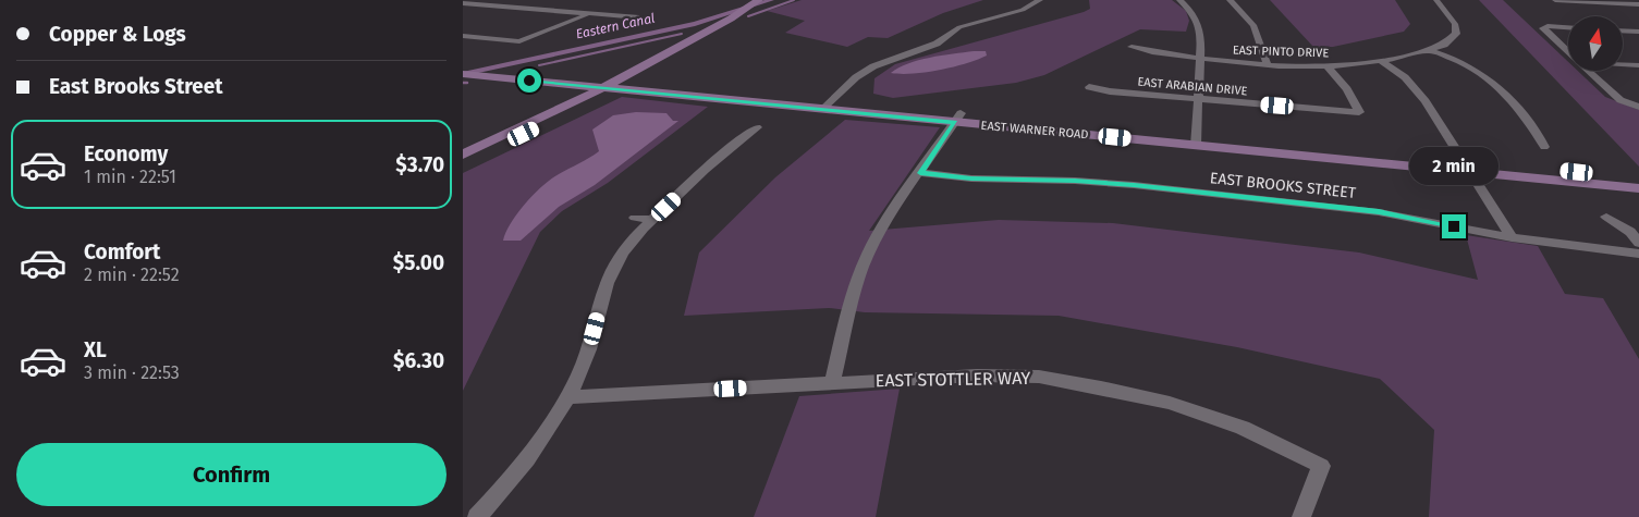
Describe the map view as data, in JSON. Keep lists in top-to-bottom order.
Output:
{
  "streets": {
    "main road": ["EAST WARNER ROAD"],
    "street": [
      "EAST PINTO DRIVE",
      "EAST ARABIAN DRIVE",
      "EAST BROOKS STREET",
      "EAST STOTTLER WAY"
    ]
  },
  "crossings": [
    ["EAST PINTO DRIVE", "EAST ARABIAN DRIVE"]
  ],
  "water": ["Eastern Canal"],
  "north": "top",
  "page": {
    "banner": ["Copper & Logs", "East Brooks Street"],
    "list": [
      {
        "name": "Economy",
        "note": "1 min · 22:51",
        "value": "$3.70"
      },
      {
        "name": "Comfort",
        "note": "2 min · 22:52",
        "value": "$5.00"
      },
      {
        "name": "XL",
        "note": "3 min · 22:53",
        "value": "$6.30"
      }
    ],
    "bubble": "2 min",
    "buttons": "Confirm"
  }
}
